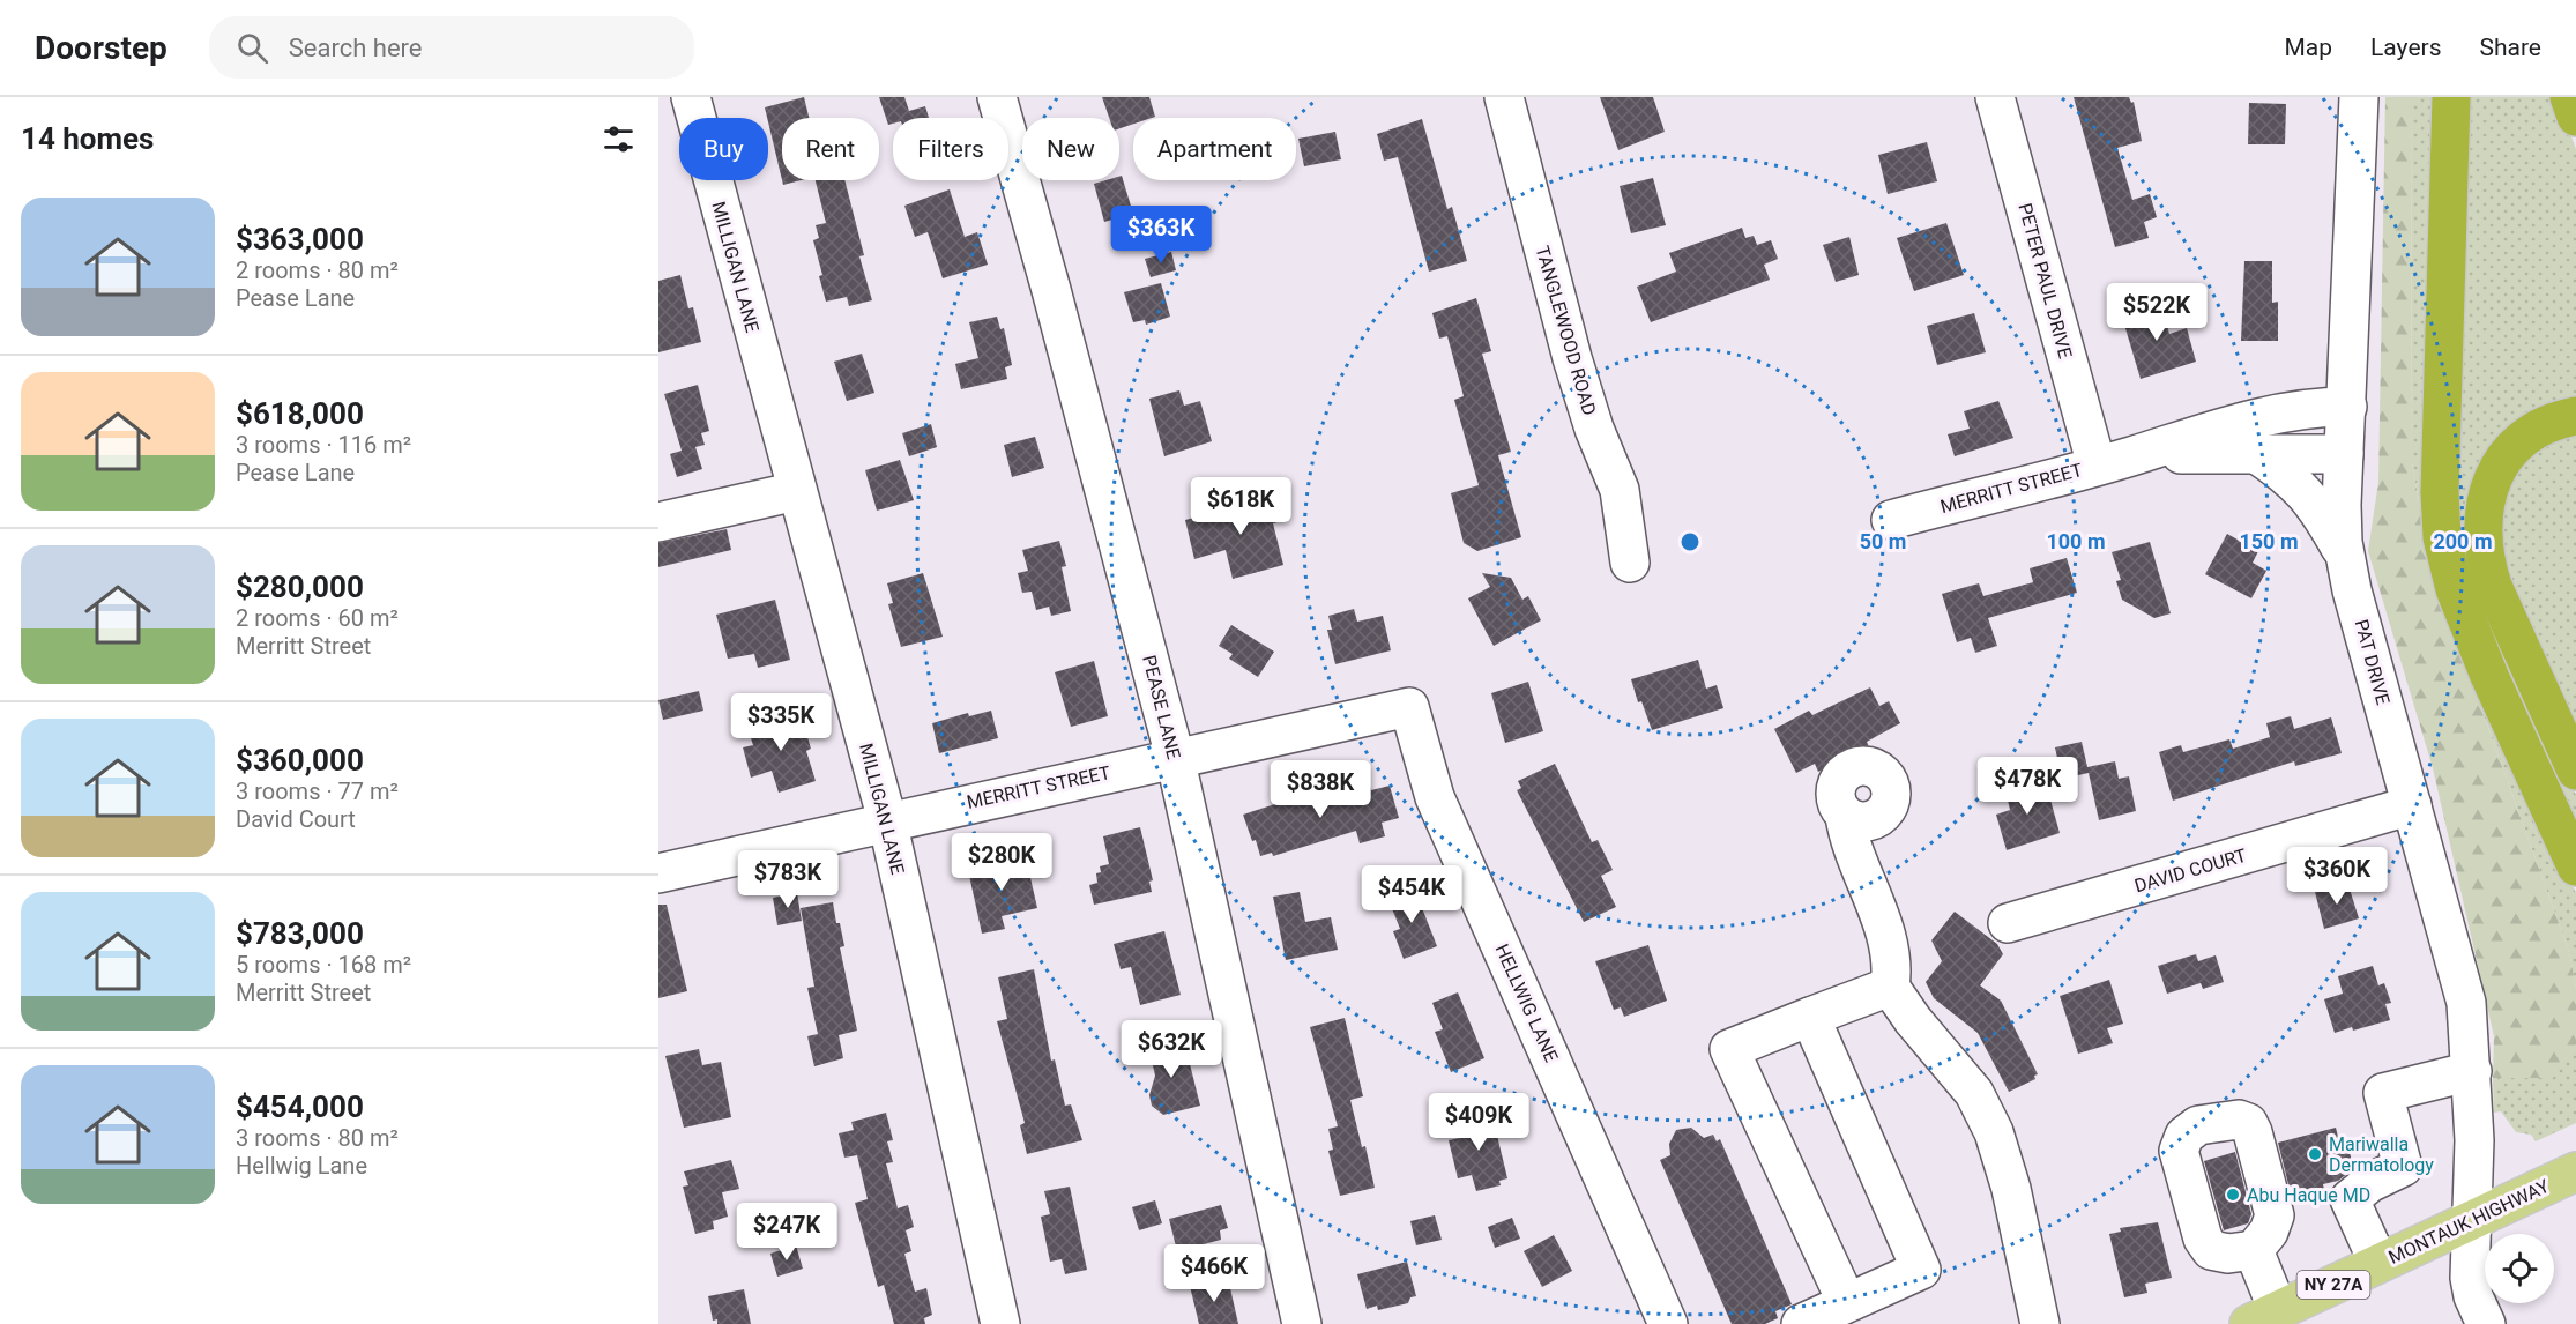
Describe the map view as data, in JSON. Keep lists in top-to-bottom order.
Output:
{
  "streets": {
    "main road": ["MONTAUK HIGHWAY", "NY 27A"],
    "street": [
      "MILLIGAN LANE",
      "PETER PAUL DRIVE",
      "TANGLEWOOD ROAD",
      "MERRITT STREET",
      "PAT DRIVE",
      "PEASE LANE",
      "DAVID COURT",
      "HELLWIG LANE"
    ]
  },
  "crossings": [
    ["MILLIGAN LANE", "MERRITT STREET"],
    ["PETER PAUL DRIVE", "MERRITT STREET"],
    ["MERRITT STREET", "PAT DRIVE"],
    ["MERRITT STREET", "PEASE LANE"],
    ["MERRITT STREET", "HELLWIG LANE"],
    ["PAT DRIVE", "DAVID COURT"],
    ["PAT DRIVE", "MONTAUK HIGHWAY"],
    ["PEASE LANE", "HELLWIG LANE"]
  ],
  "places": ["Mariwalla Dermatology", "Abu Haque MD"],
  "page": {
    "header": "Doorstep",
    "search": "Search here",
    "nav": ["Map", "Layers", "Share"],
    "heading": "14 homes",
    "chip": [
      "Buy",
      "Rent",
      "Filters",
      "New",
      "Apartment"
    ],
    "list": [
      {
        "name": "$363,000",
        "note": "2 rooms · 80 m² · Pease Lane"
      },
      {
        "name": "$618,000",
        "note": "3 rooms · 116 m² · Pease Lane"
      },
      {
        "name": "$280,000",
        "note": "2 rooms · 60 m² · Merritt Street"
      },
      {
        "name": "$360,000",
        "note": "3 rooms · 77 m² · David Court"
      },
      {
        "name": "$783,000",
        "note": "5 rooms · 168 m² · Merritt Street"
      },
      {
        "name": "$454,000",
        "note": "3 rooms · 80 m² · Hellwig Lane"
      }
    ],
    "price": [
      "$363K",
      "$522K",
      "$618K",
      "$335K",
      "$478K",
      "$838K",
      "$280K",
      "$360K",
      "$783K",
      "$454K",
      "$632K",
      "$409K",
      "$247K",
      "$466K"
    ]
  },
  "rings": [
    "50 m",
    "100 m",
    "150 m",
    "200 m"
  ]
}
